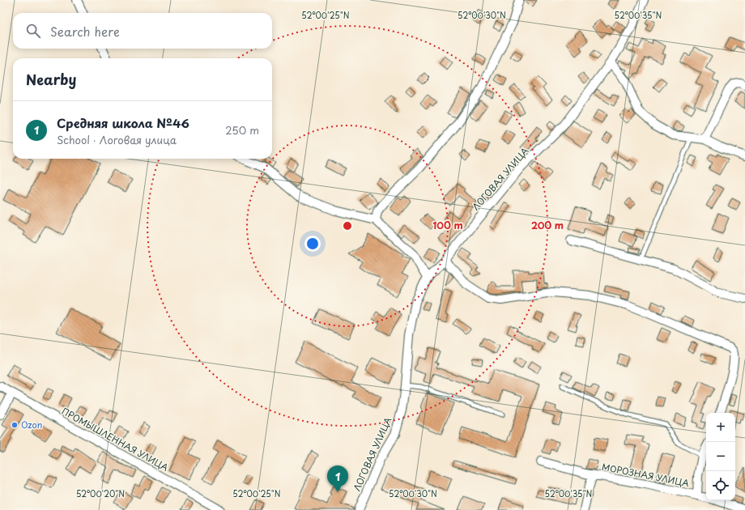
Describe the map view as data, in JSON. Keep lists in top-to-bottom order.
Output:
{
  "streets": {
    "street": ["ЛОГОВАЯ УЛИЦА", "ПРОМЫШЛЕННАЯ УЛИЦА", "МОРОЗНАЯ УЛИЦА"]
  },
  "places": ["Ozon"],
  "page": {
    "search": "Search here",
    "heading": "Nearby",
    "list": [
      {
        "mark": "1",
        "name": "Средняя школа №46",
        "note": "School · Логовая улица",
        "value": "250 m"
      }
    ],
    "map_buttons": ["+", "−"],
    "pins": "1"
  },
  "coordinates": [
    "52°00'25\"N",
    "52°00'30\"N",
    "52°00'35\"N",
    "52°00'20\"N"
  ],
  "rings": ["100 m", "200 m"]
}
